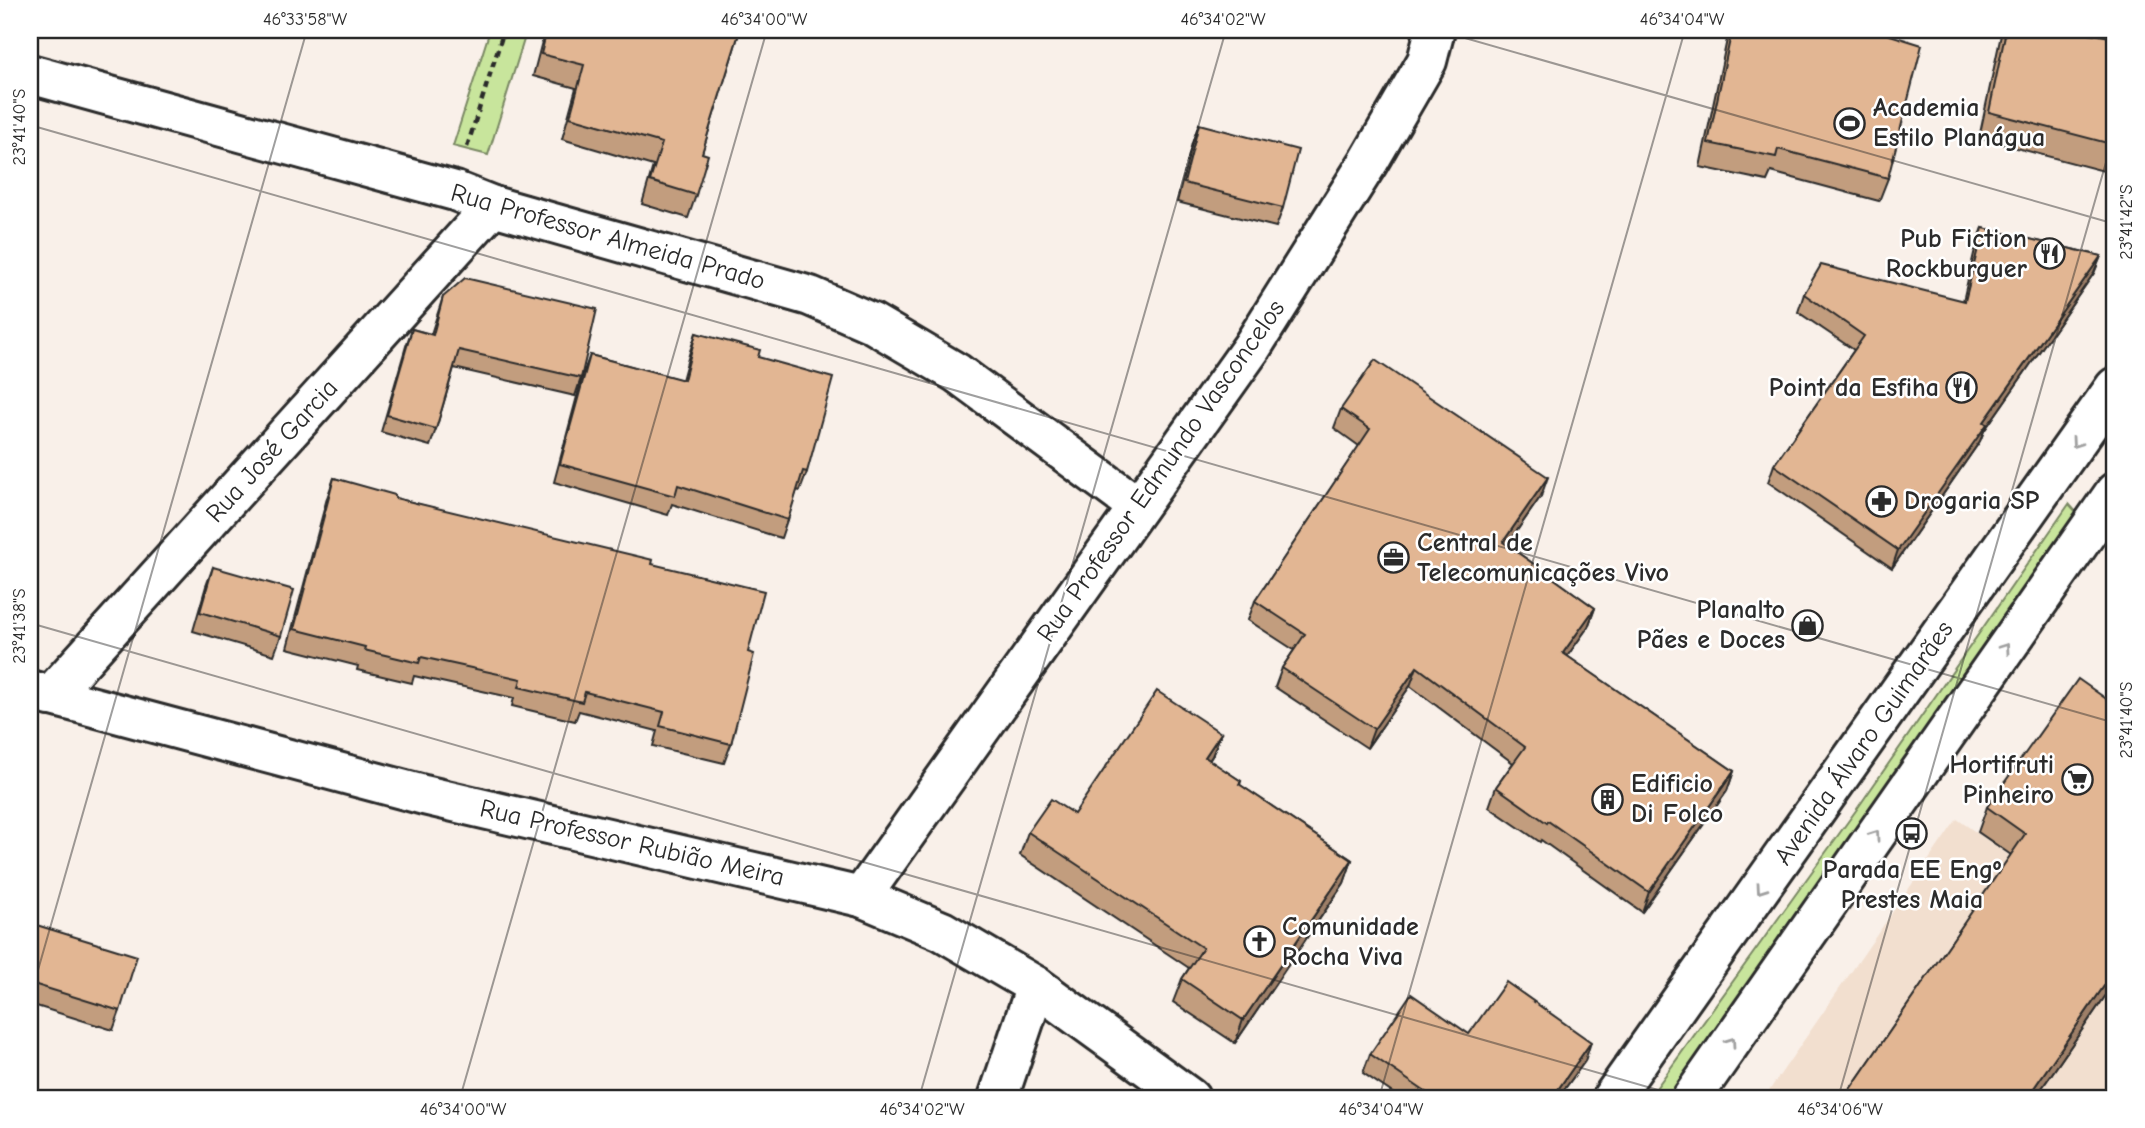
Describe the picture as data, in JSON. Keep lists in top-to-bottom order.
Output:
{
  "streets": {
    "street": [
      "Rua Professor Almeida Prado",
      "Rua José Garcia",
      "Rua Professor Edmundo Vasconcelos",
      "Avenida Álvaro Guimarães",
      "Rua Professor Rubião Meira"
    ]
  },
  "crossings": [
    ["Rua Professor Almeida Prado", "Rua José Garcia"],
    ["Rua Professor Almeida Prado", "Rua Professor Edmundo Vasconcelos"],
    ["Rua José Garcia", "Rua Professor Rubião Meira"],
    ["Rua Professor Edmundo Vasconcelos", "Rua Professor Rubião Meira"]
  ],
  "places": {
    "sports": ["Academia Estilo Planágua"],
    "restaurant": ["Pub Fiction Rockburguer", "Point da Esfiha"],
    "pharmacy": ["Drogaria SP"],
    "office": ["Central de Telecomunicações Vivo"],
    "shop": ["Planalto Pães e Doces"],
    "supermarket": ["Hortifruti Pinheiro"],
    "building": ["Edificio Di Folco"],
    "bus stop": ["Parada EE Engº Prestes Maia"],
    "church": ["Comunidade Rocha Viva"]
  },
  "coordinates": [
    "46°33'58\"W",
    "46°34'00\"W",
    "46°34'02\"W",
    "46°34'04\"W",
    "23°41'40\"S",
    "23°41'42\"S",
    "23°41'38\"S",
    "46°34'06\"W"
  ]
}
